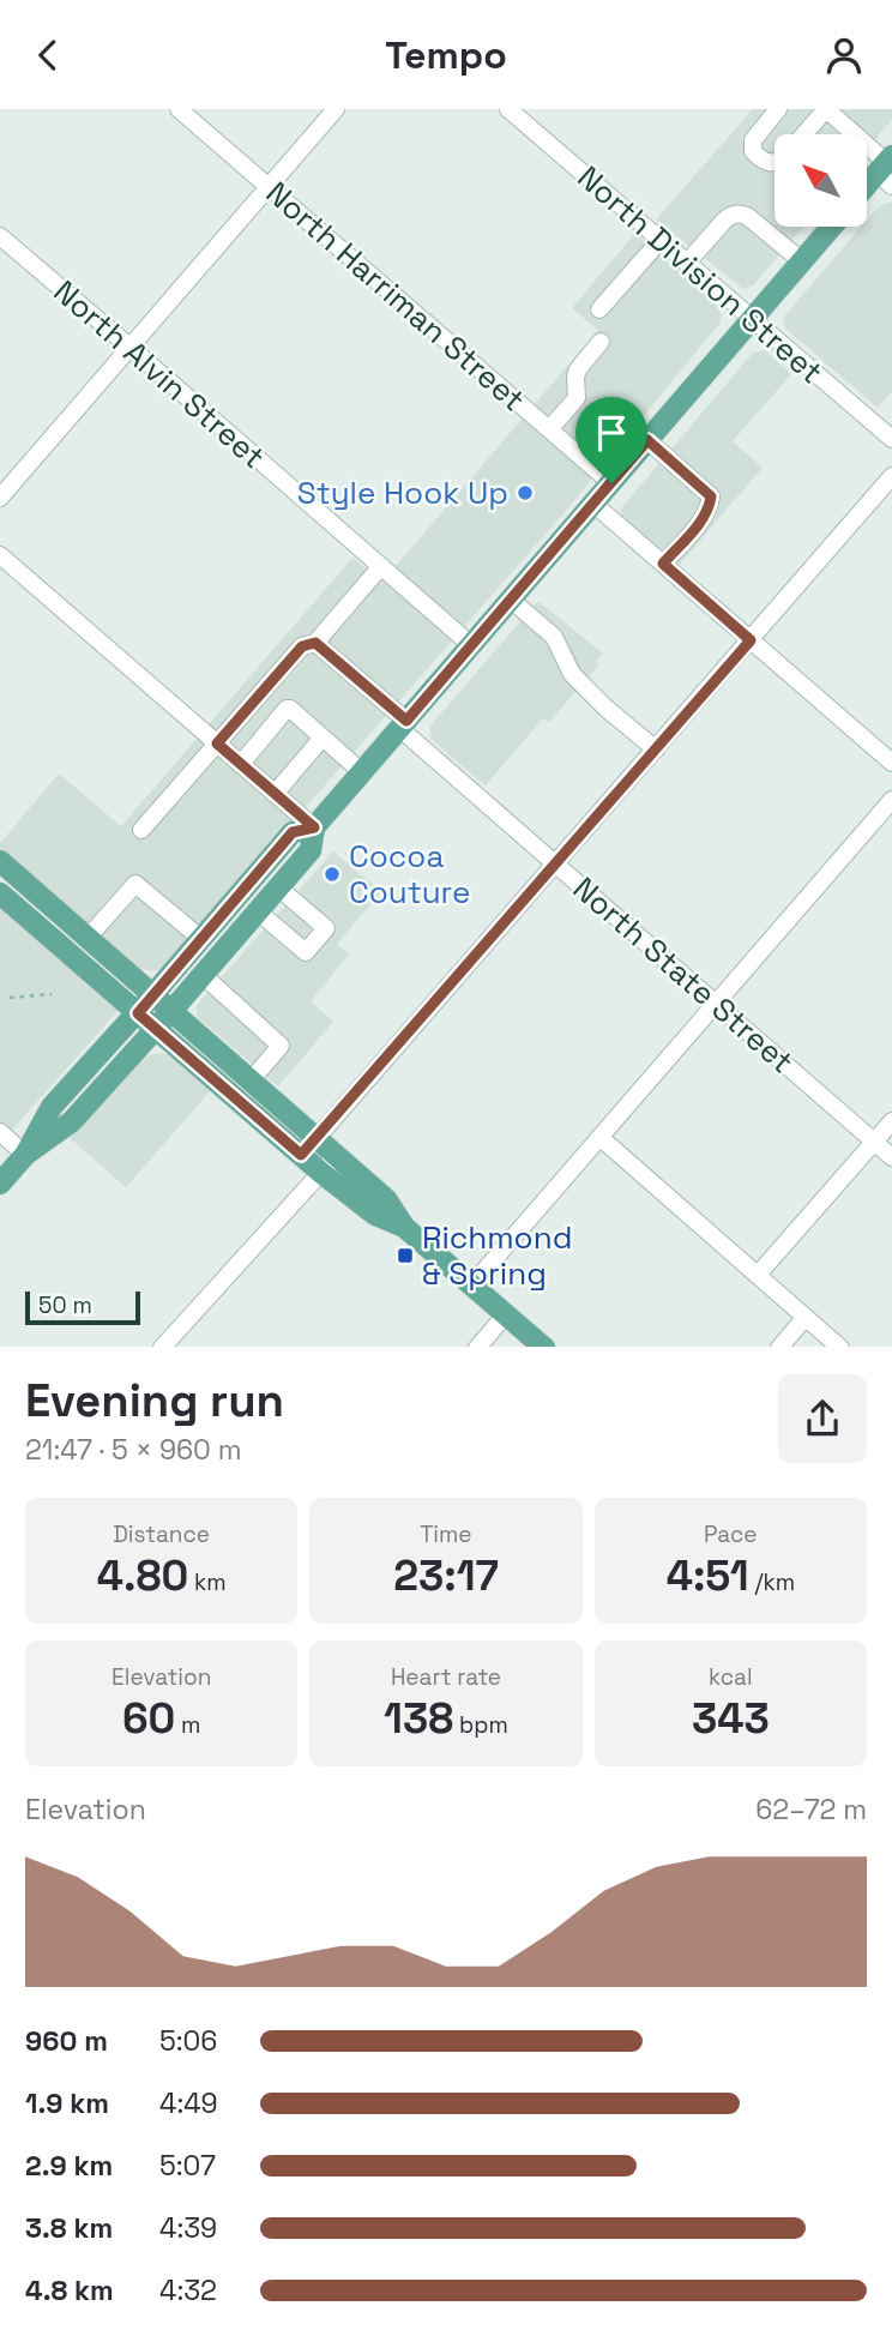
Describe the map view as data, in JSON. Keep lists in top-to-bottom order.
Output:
{
  "streets": {
    "street": [
      "North Division Street",
      "North Harriman Street",
      "North Alvin Street",
      "North State Street"
    ]
  },
  "places": {
    "other": ["Style Hook Up", "Cocoa Couture"],
    "transit": ["Richmond & Spring"]
  },
  "scale_bar": "50 m",
  "north": "top left",
  "page": {
    "header": "Tempo",
    "scale": "50 m",
    "heading": ["Evening run", "21:47 · 5 × 960 m"],
    "stats": [
      ["Distance", "4.80 km"],
      ["Time", "23:17"],
      ["Pace", "4:51 /km"],
      ["Elevation", "60 m"],
      ["Heart rate", "138 bpm"],
      ["kcal", "343"]
    ],
    "chart": ["Elevation", "62–72 m"],
    "list": [
      {
        "name": "960 m",
        "note": "5:06"
      },
      {
        "name": "1.9 km",
        "note": "4:49"
      },
      {
        "name": "2.9 km",
        "note": "5:07"
      },
      {
        "name": "3.8 km",
        "note": "4:39"
      },
      {
        "name": "4.8 km",
        "note": "4:32"
      }
    ]
  }
}
